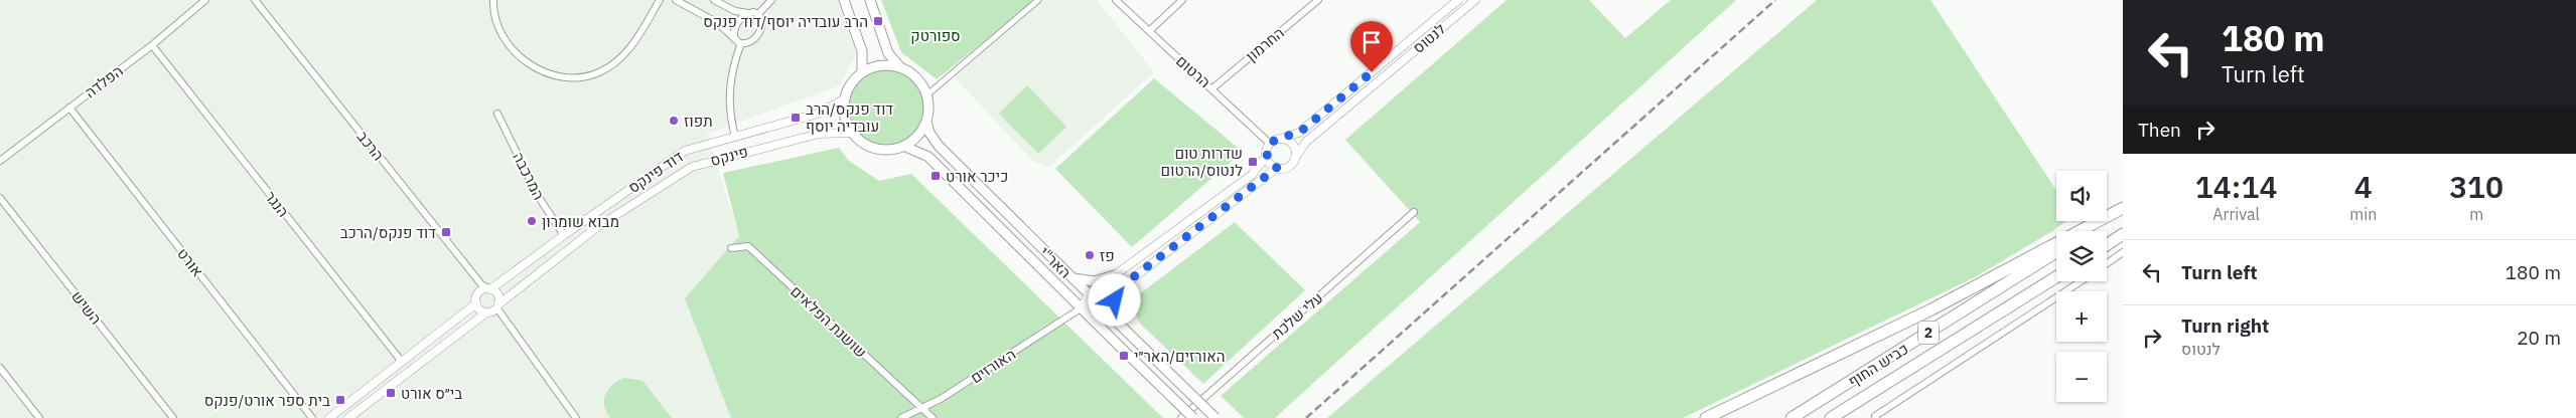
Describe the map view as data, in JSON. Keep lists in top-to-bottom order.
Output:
{
  "streets": {
    "highway": ["2", "כביש החוף"],
    "main road": ["האר\"י"],
    "street": [
      "לנטוס",
      "החרמון",
      "הרטום",
      "הפלדה",
      "הרכב",
      "פינקס",
      "דוד פינקס",
      "המרכבה",
      "הנגר",
      "אורט",
      "השיש",
      "עלי שלכת",
      "שושנת הפלאים",
      "האורזים"
    ]
  },
  "crossings": [
    ["לנטוס", "הרטום"],
    ["החרמון", "הרטום"],
    ["הפלדה", "הנגר"],
    ["הפלדה", "אורט"],
    ["הרכב", "פינקס"],
    ["הרכב", "דוד פינקס"],
    ["פינקס", "דוד פינקס"],
    ["פינקס", "האר\"י"],
    ["דוד פינקס", "המרכבה"],
    ["דוד פינקס", "האר\"י"],
    ["האר\"י", "האורזים"],
    ["שושנת הפלאים", "האורזים"]
  ],
  "parks": ["ספורטק"],
  "places": {
    "transit": [
      "הרב עובדיה יוסף/דוד פנקס",
      "דוד פנקס/הרב עובדיה יוסף",
      "שדרות טום לנטוס/הרטום",
      "כיכר אורט",
      "דוד פנקס/הרכב",
      "האורזים/האר״י",
      "בי״ס אורט",
      "בית ספר אורט/פנקס"
    ],
    "other": ["תפוז", "מבוא שומרון", "פז"]
  },
  "page": {
    "turn": ["180 m", "Turn left"],
    "then": "Then",
    "eta": [
      "14:14",
      "Arrival",
      "4",
      "min",
      "310",
      "m"
    ],
    "map_buttons": ["+", "−"],
    "list": [
      {
        "name": "Turn left",
        "value": "180 m"
      },
      {
        "name": "Turn right",
        "note": "לנטוס",
        "value": "20 m"
      }
    ]
  }
}
